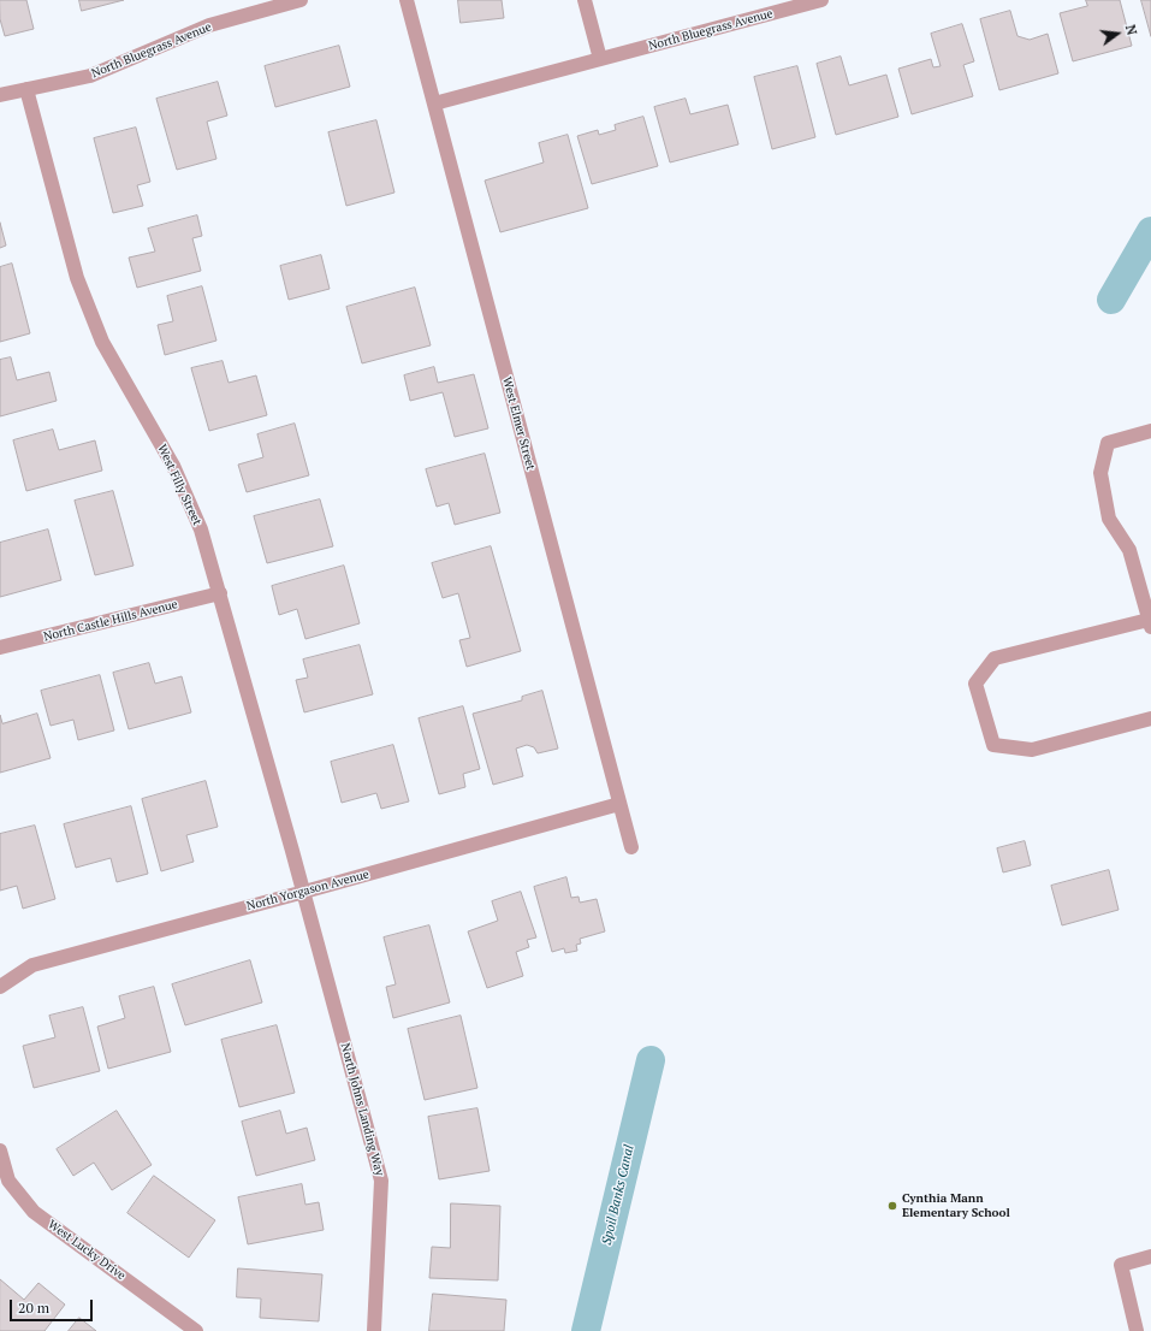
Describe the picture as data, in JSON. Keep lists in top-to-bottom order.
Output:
{
  "streets": {
    "street": [
      "North Bluegrass Avenue",
      "West Elmer Street",
      "West Filly Street",
      "North Castle Hills Avenue",
      "North Yorgason Avenue",
      "North Johns Landing Way",
      "West Lucky Drive"
    ]
  },
  "crossings": [
    ["North Bluegrass Avenue", "West Elmer Street"],
    ["North Bluegrass Avenue", "West Filly Street"],
    ["West Elmer Street", "North Yorgason Avenue"],
    ["West Filly Street", "North Castle Hills Avenue"],
    ["West Filly Street", "North Yorgason Avenue"],
    ["West Filly Street", "North Johns Landing Way"],
    ["North Yorgason Avenue", "North Johns Landing Way"]
  ],
  "water": ["Spoil Banks Canal"],
  "places": ["Cynthia Mann Elementary School"],
  "scale_bar": "20 m",
  "north": "right"
}
